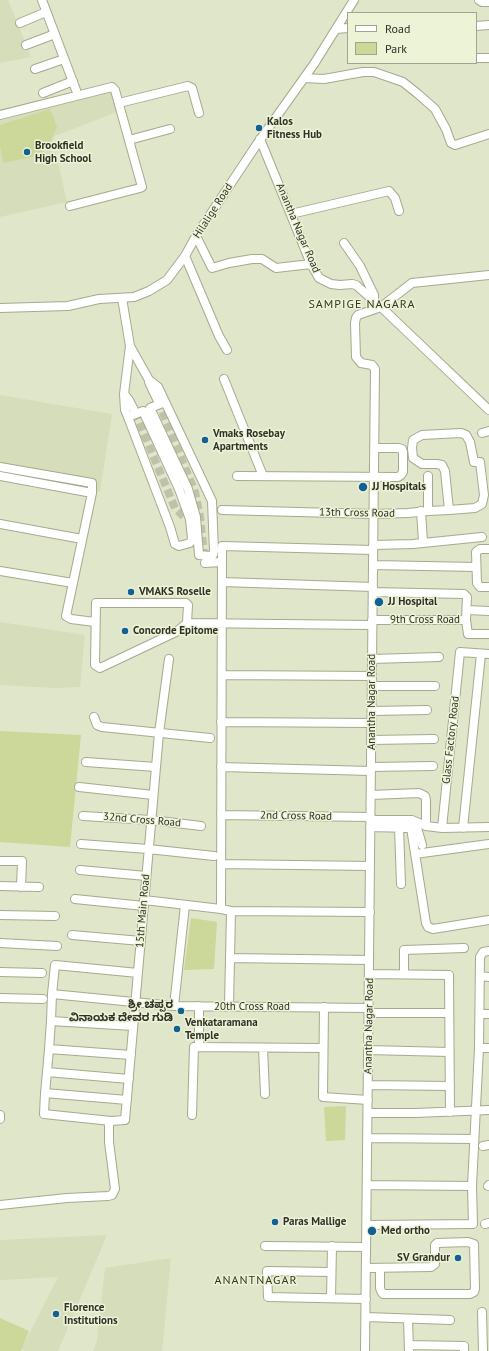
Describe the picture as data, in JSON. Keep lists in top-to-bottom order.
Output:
{
  "streets": {
    "street": [
      "Hilalige Road",
      "Anantha Nagar Road",
      "13th Cross Road",
      "9th Cross Road",
      "Glass Factory Road",
      "2nd Cross Road",
      "32nd Cross Road",
      "15th Main Road",
      "20th Cross Road"
    ]
  },
  "crossings": [
    ["Hilalige Road", "Anantha Nagar Road"],
    ["Anantha Nagar Road", "13th Cross Road"],
    ["Anantha Nagar Road", "9th Cross Road"],
    ["Anantha Nagar Road", "2nd Cross Road"],
    ["Anantha Nagar Road", "20th Cross Road"],
    ["32nd Cross Road", "15th Main Road"],
    ["15th Main Road", "20th Cross Road"]
  ],
  "districts": ["SAMPIGE NAGARA", "ANANTNAGAR"],
  "places": [
    "Kalos Fitness Hub",
    "Brookfield High School",
    "Vmaks Rosebay Apartments",
    "JJ Hospitals",
    "VMAKS Roselle",
    "JJ Hospital",
    "Concorde Epitome",
    "ಶ್ರೀ ಚಪ್ಪರ ವಿನಾಯಕ ದೇವರ ಗುಡಿ",
    "Venkataramana Temple",
    "Paras Mallige",
    "Med ortho",
    "SV Grandur",
    "Florence Institutions"
  ],
  "legend": ["Road", "Park"]
}
